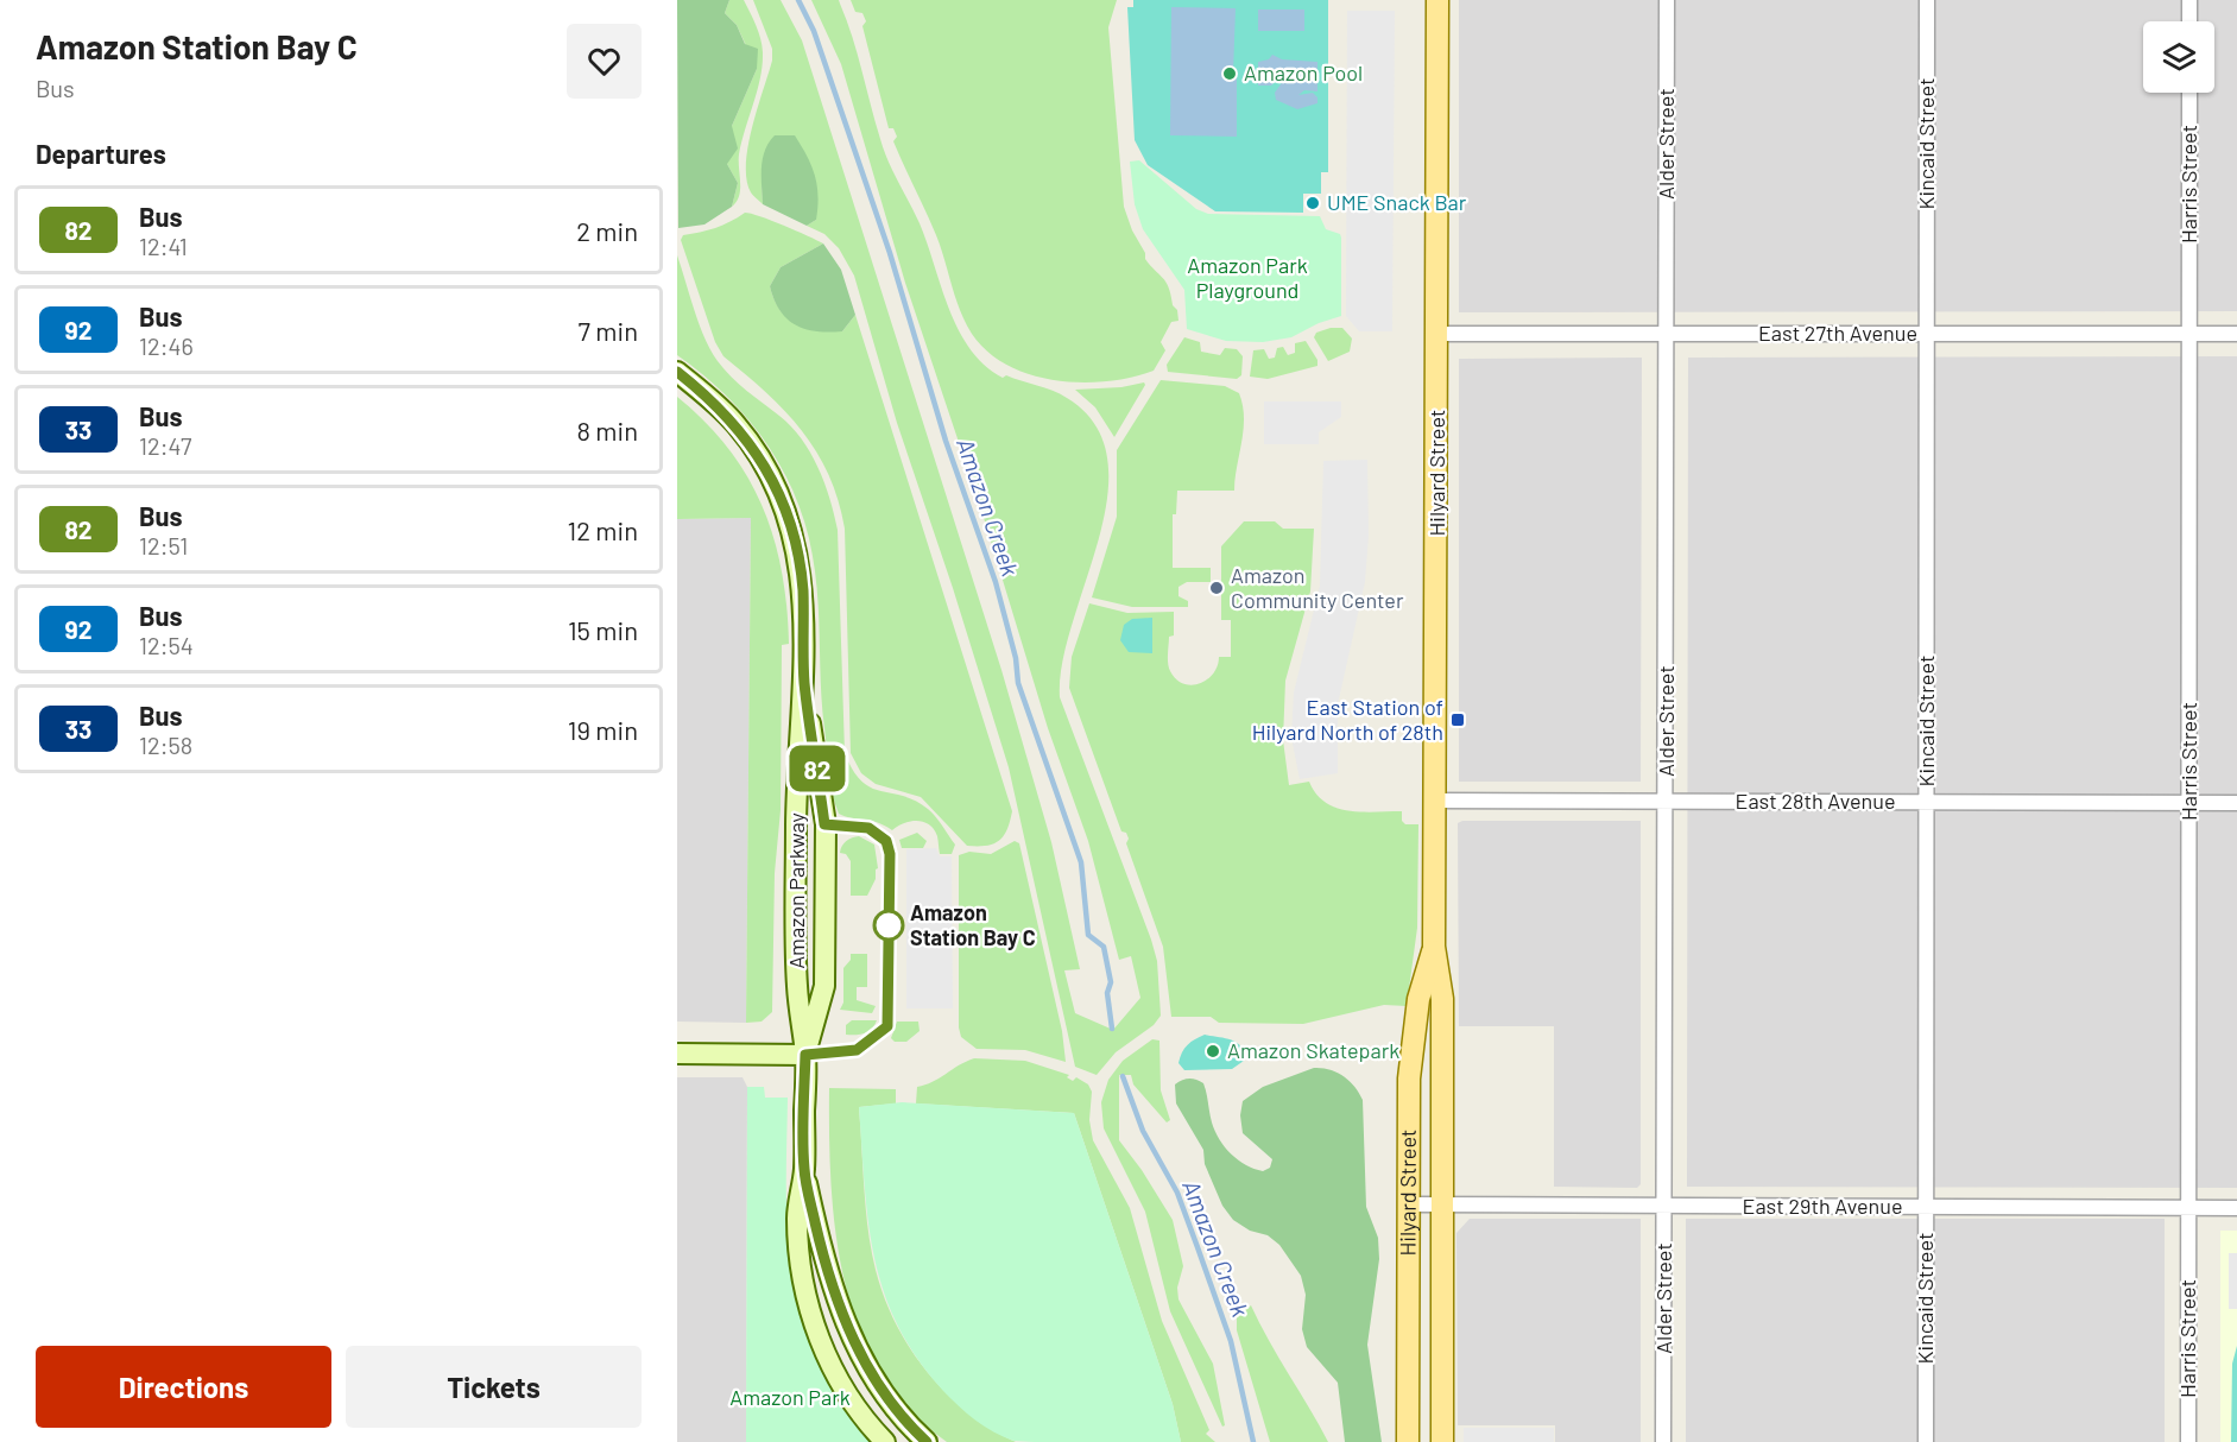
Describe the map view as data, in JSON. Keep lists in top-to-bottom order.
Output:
{
  "streets": {
    "main road": ["Hilyard Street", "Amazon Parkway"],
    "street": [
      "Alder Street",
      "Kincaid Street",
      "Harris Street",
      "East 27th Avenue",
      "East 28th Avenue",
      "East 29th Avenue"
    ]
  },
  "crossings": [
    ["Alder Street", "East 27th Avenue"],
    ["Alder Street", "East 28th Avenue"],
    ["Alder Street", "East 29th Avenue"],
    ["Kincaid Street", "East 27th Avenue"],
    ["Kincaid Street", "East 28th Avenue"],
    ["Kincaid Street", "East 29th Avenue"],
    ["Harris Street", "East 27th Avenue"],
    ["Harris Street", "East 28th Avenue"],
    ["Harris Street", "East 29th Avenue"],
    ["East 27th Avenue", "Hilyard Street"],
    ["Hilyard Street", "East 28th Avenue"],
    ["Hilyard Street", "East 29th Avenue"]
  ],
  "water": ["Amazon Creek"],
  "parks": ["Amazon Park Playground", "Amazon Park"],
  "places": {
    "other": [
      "Amazon Pool",
      "UME Snack Bar",
      "Amazon Community Center",
      "Amazon Station Bay C",
      "Amazon Skatepark"
    ],
    "transit": ["East Station of Hilyard North of 28th"]
  },
  "lines": ["bus line 82"],
  "page": {
    "heading": [
      ["Amazon Station Bay C", "Bus"],
      "Departures"
    ],
    "on_map": "82",
    "list": [
      {
        "mark": "82",
        "name": "Bus",
        "note": "12:41",
        "value": "2 min"
      },
      {
        "mark": "92",
        "name": "Bus",
        "note": "12:46",
        "value": "7 min"
      },
      {
        "mark": "33",
        "name": "Bus",
        "note": "12:47",
        "value": "8 min"
      },
      {
        "mark": "82",
        "name": "Bus",
        "note": "12:51",
        "value": "12 min"
      },
      {
        "mark": "92",
        "name": "Bus",
        "note": "12:54",
        "value": "15 min"
      },
      {
        "mark": "33",
        "name": "Bus",
        "note": "12:58",
        "value": "19 min"
      }
    ],
    "buttons": ["Directions", "Tickets"]
  }
}
